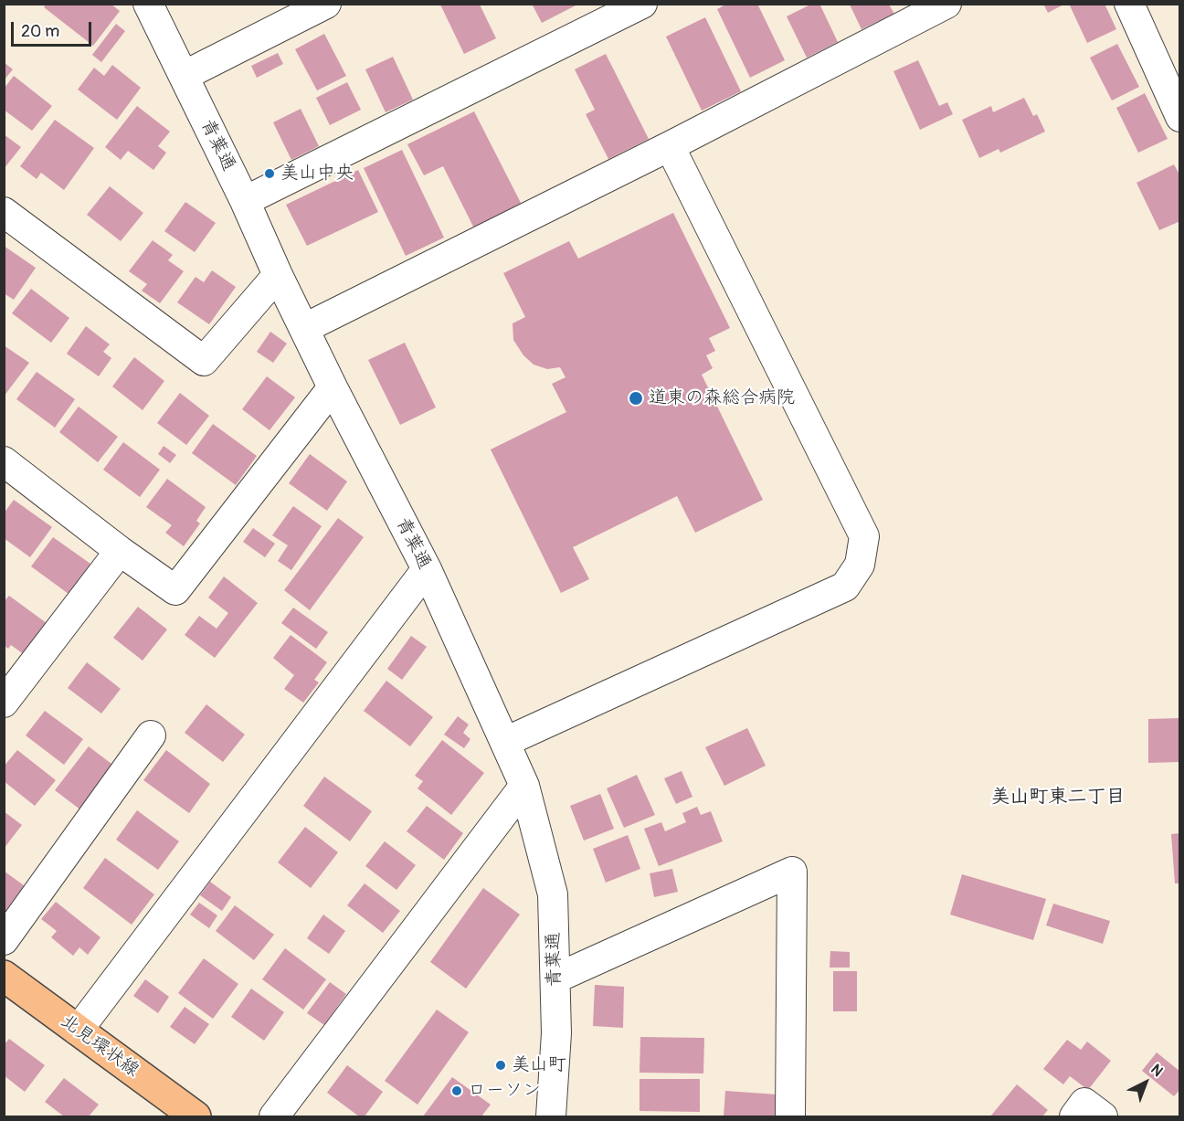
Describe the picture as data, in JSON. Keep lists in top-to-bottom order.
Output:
{
  "streets": {
    "main road": ["北見環状線"],
    "street": ["青葉通"]
  },
  "districts": ["美山町東二丁目"],
  "places": [
    "美山中央",
    "道東の森総合病院",
    "美山町",
    "ローソン"
  ],
  "scale_bar": "20 m",
  "north": "top right"
}
